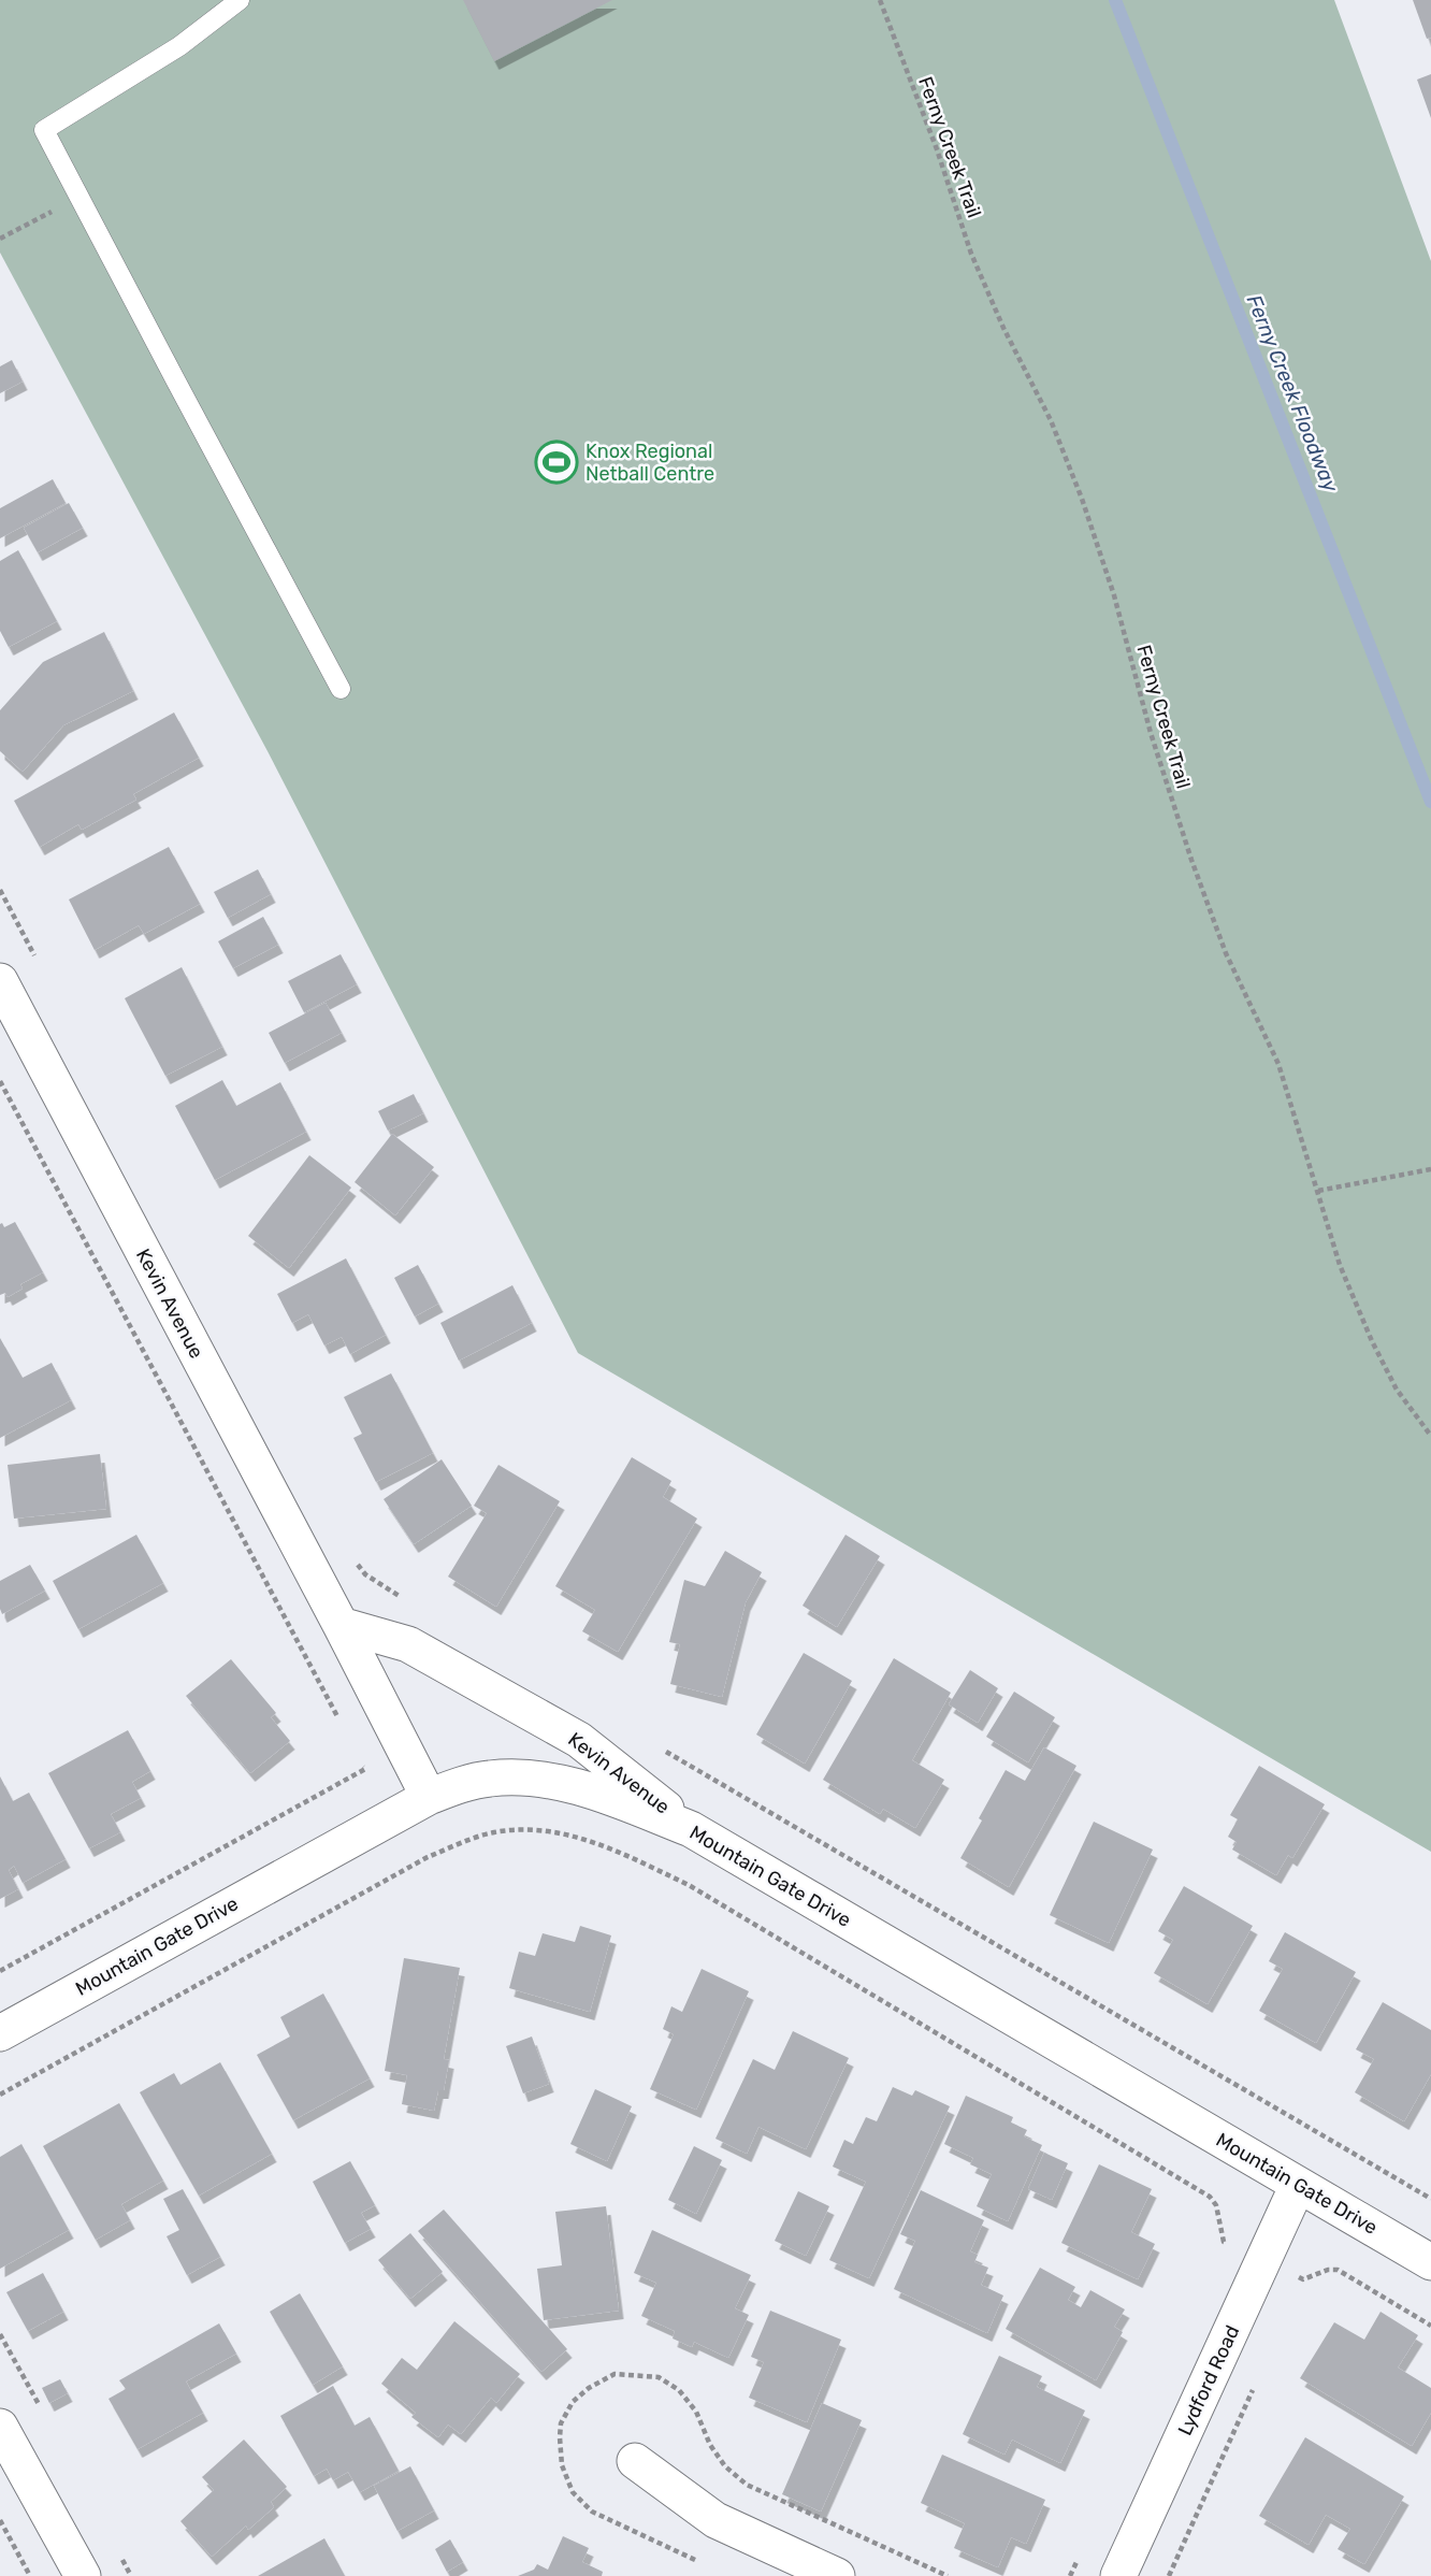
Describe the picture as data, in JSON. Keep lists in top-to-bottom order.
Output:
{
  "streets": {
    "street": ["Kevin Avenue", "Mountain Gate Drive", "Lydford Road"],
    "path": ["Ferny Creek Trail"]
  },
  "crossings": [
    ["Kevin Avenue", "Mountain Gate Drive"],
    ["Mountain Gate Drive", "Lydford Road"]
  ],
  "water": ["Ferny Creek Floodway"],
  "places": {
    "sports": ["Knox Regional Netball Centre"]
  }
}
